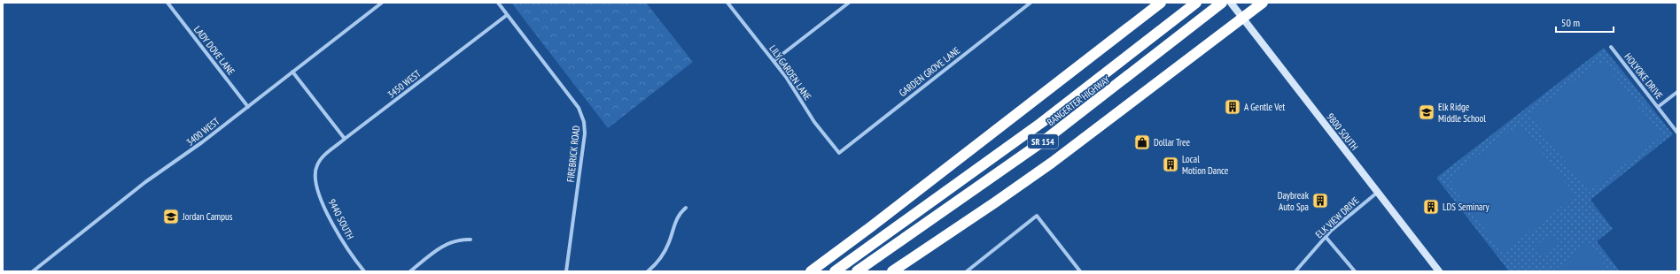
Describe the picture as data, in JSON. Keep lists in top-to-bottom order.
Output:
{
  "streets": {
    "highway": ["BANGERTER HIGHWAY", "SR 154"],
    "main road": ["9800 SOUTH"],
    "street": [
      "LADY DOVE LANE",
      "GARDEN GROVE LANE",
      "LILY GARDEN LANE",
      "HOLYOKE DRIVE",
      "3450 WEST",
      "3400 WEST",
      "FIREBRICK ROAD",
      "ELK VIEW DRIVE",
      "9440 SOUTH"
    ]
  },
  "crossings": [
    ["LADY DOVE LANE", "3400 WEST"],
    ["GARDEN GROVE LANE", "LILY GARDEN LANE"],
    ["3450 WEST", "FIREBRICK ROAD"],
    ["3450 WEST", "9440 SOUTH"],
    ["9800 SOUTH", "ELK VIEW DRIVE"]
  ],
  "places": {
    "building": [
      "A Gentle Vet",
      "Local Motion Dance",
      "Daybreak Auto Spa",
      "LDS Seminary"
    ],
    "school or university": ["Elk Ridge Middle School", "Jordan Campus"],
    "shop": ["Dollar Tree"]
  },
  "scale_bar": "50 m"
}
